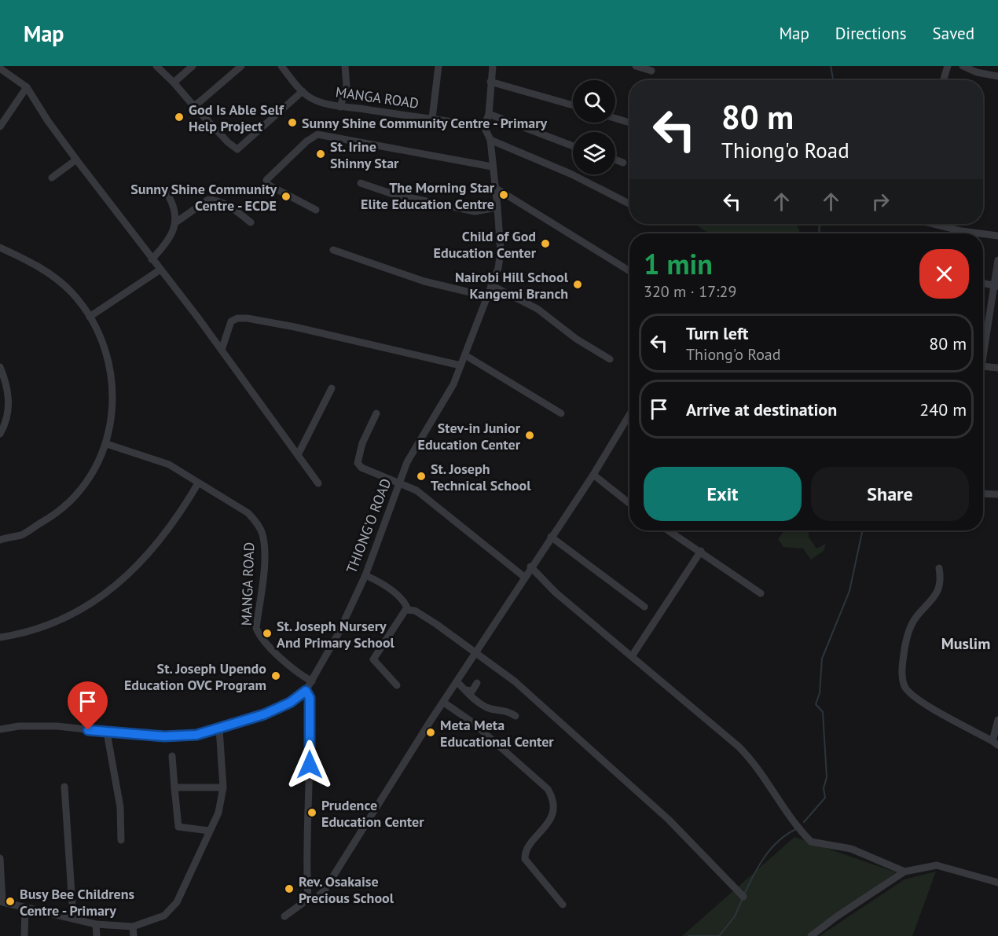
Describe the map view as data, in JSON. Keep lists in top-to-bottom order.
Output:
{
  "streets": {
    "street": ["MANGA ROAD", "THIONG'O ROAD"]
  },
  "crossings": [
    ["MANGA ROAD", "THIONG'O ROAD"]
  ],
  "districts": ["Muslim"],
  "places": [
    "God Is Able Self Help Project",
    "Sunny Shine Community Centre - Primary",
    "St. Irine Shinny Star",
    "The Morning Star Elite Education Centre",
    "Sunny Shine Community Centre - ECDE",
    "Child of God Education Center",
    "Nairobi Hill School Kangemi Branch",
    "Stev-in Junior Education Center",
    "St. Joseph Technical School",
    "St. Joseph Nursery And Primary School",
    "St. Joseph Upendo Education OVC Program",
    "Meta Meta Educational Center",
    "Prudence Education Center",
    "Rev. Osakaise Precious School",
    "Busy Bee Childrens Centre - Primary"
  ],
  "page": {
    "header": "Map",
    "nav": ["Map", "Directions", "Saved"],
    "turn": ["80 m", "Thiong'o Road"],
    "heading": ["1 min", "320 m · 17:29"],
    "list": [
      {
        "name": "Turn left",
        "note": "Thiong'o Road",
        "value": "80 m"
      },
      {
        "name": "Arrive at destination",
        "value": "240 m"
      }
    ],
    "buttons": ["Exit", "Share"]
  }
}
